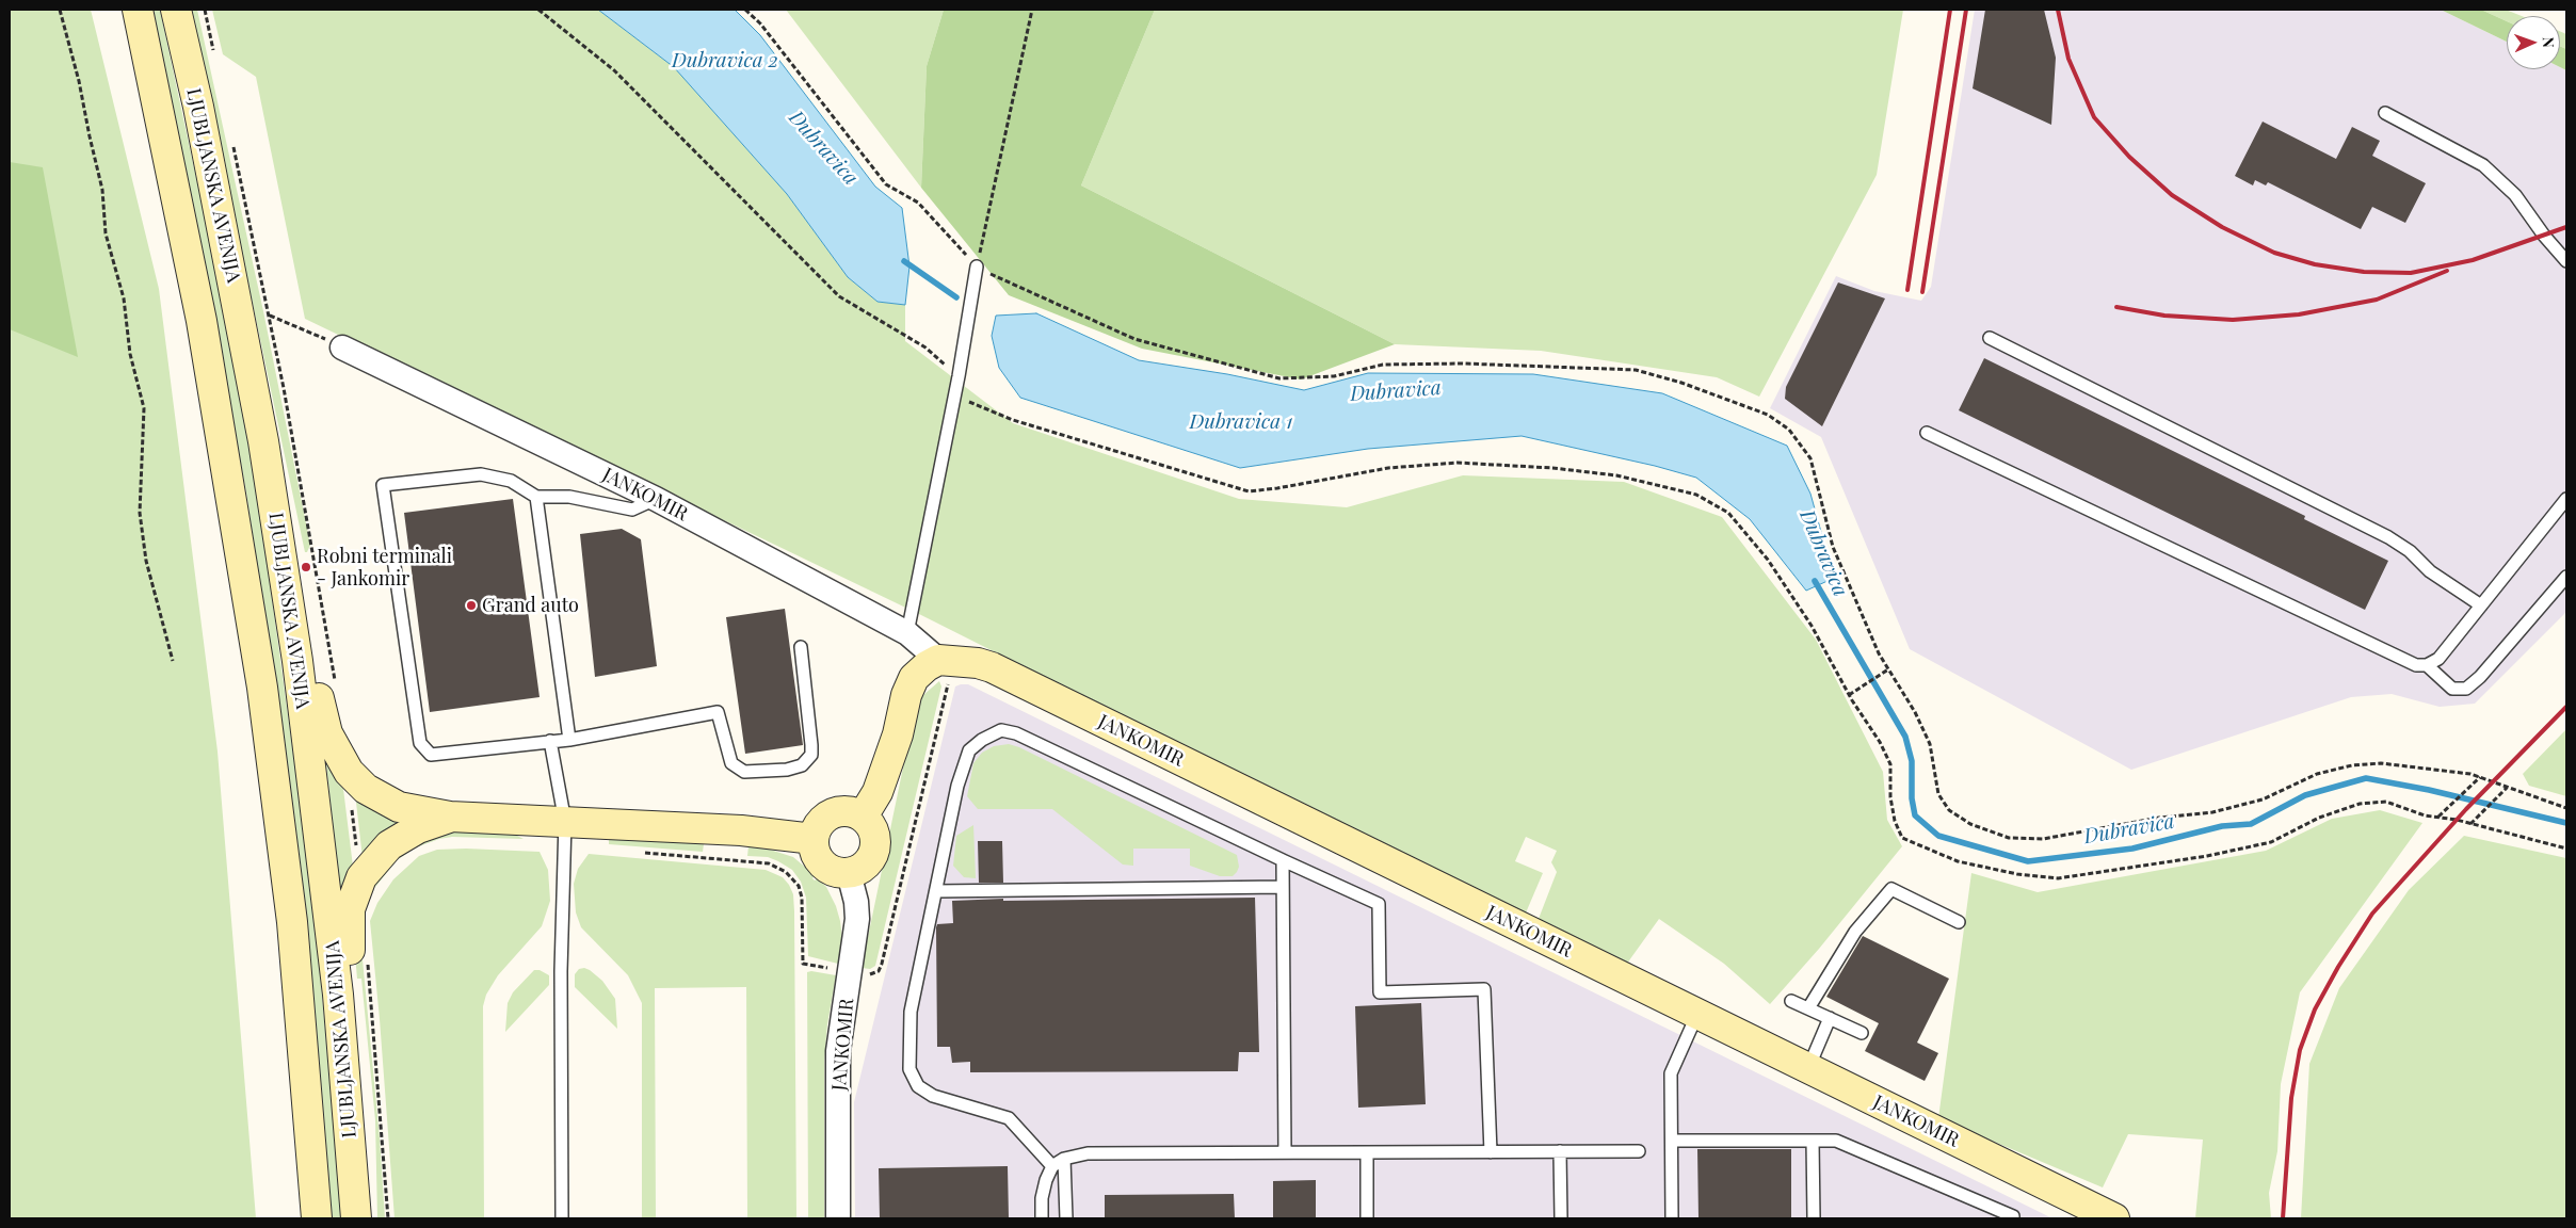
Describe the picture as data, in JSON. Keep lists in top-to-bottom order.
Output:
{
  "streets": {
    "main road": ["LJUBLJANSKA AVENIJA", "JANKOMIR"]
  },
  "water": ["Dubravica 2", "Dubravica", "Dubravica 1"],
  "places": ["Robni terminali - Jankomir", "Grand auto"],
  "north": "right"
}
